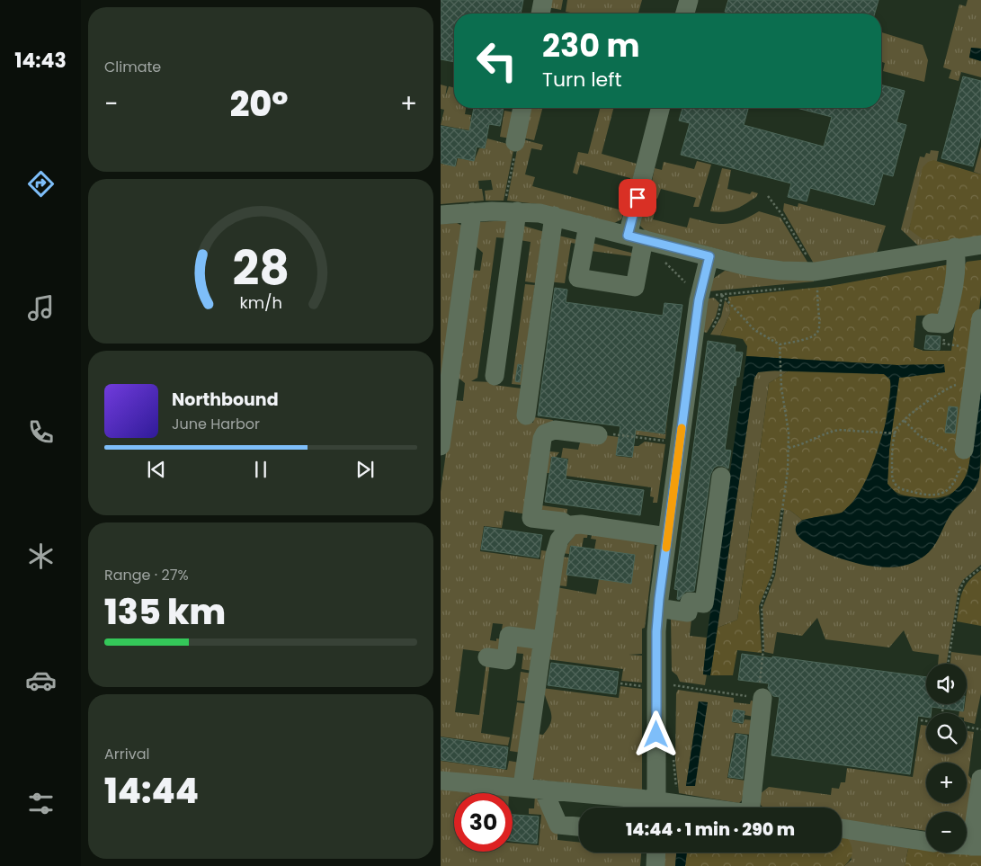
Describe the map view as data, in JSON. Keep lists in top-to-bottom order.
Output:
{
  "page": {
    "tabs": "14:43",
    "tile": [
      "Climate",
      ["Range · 27%", "135 km"],
      ["Arrival", "14:44"]
    ],
    "turn": ["230 m", "Turn left"],
    "heat": ["−", "20°", "+"],
    "song": ["Northbound", "June Harbor"],
    "map_buttons": ["+", "−"],
    "limit": "30",
    "trip": "14:44 · 1 min · 290 m",
    "gauge": ["28", "km/h"]
  }
}
